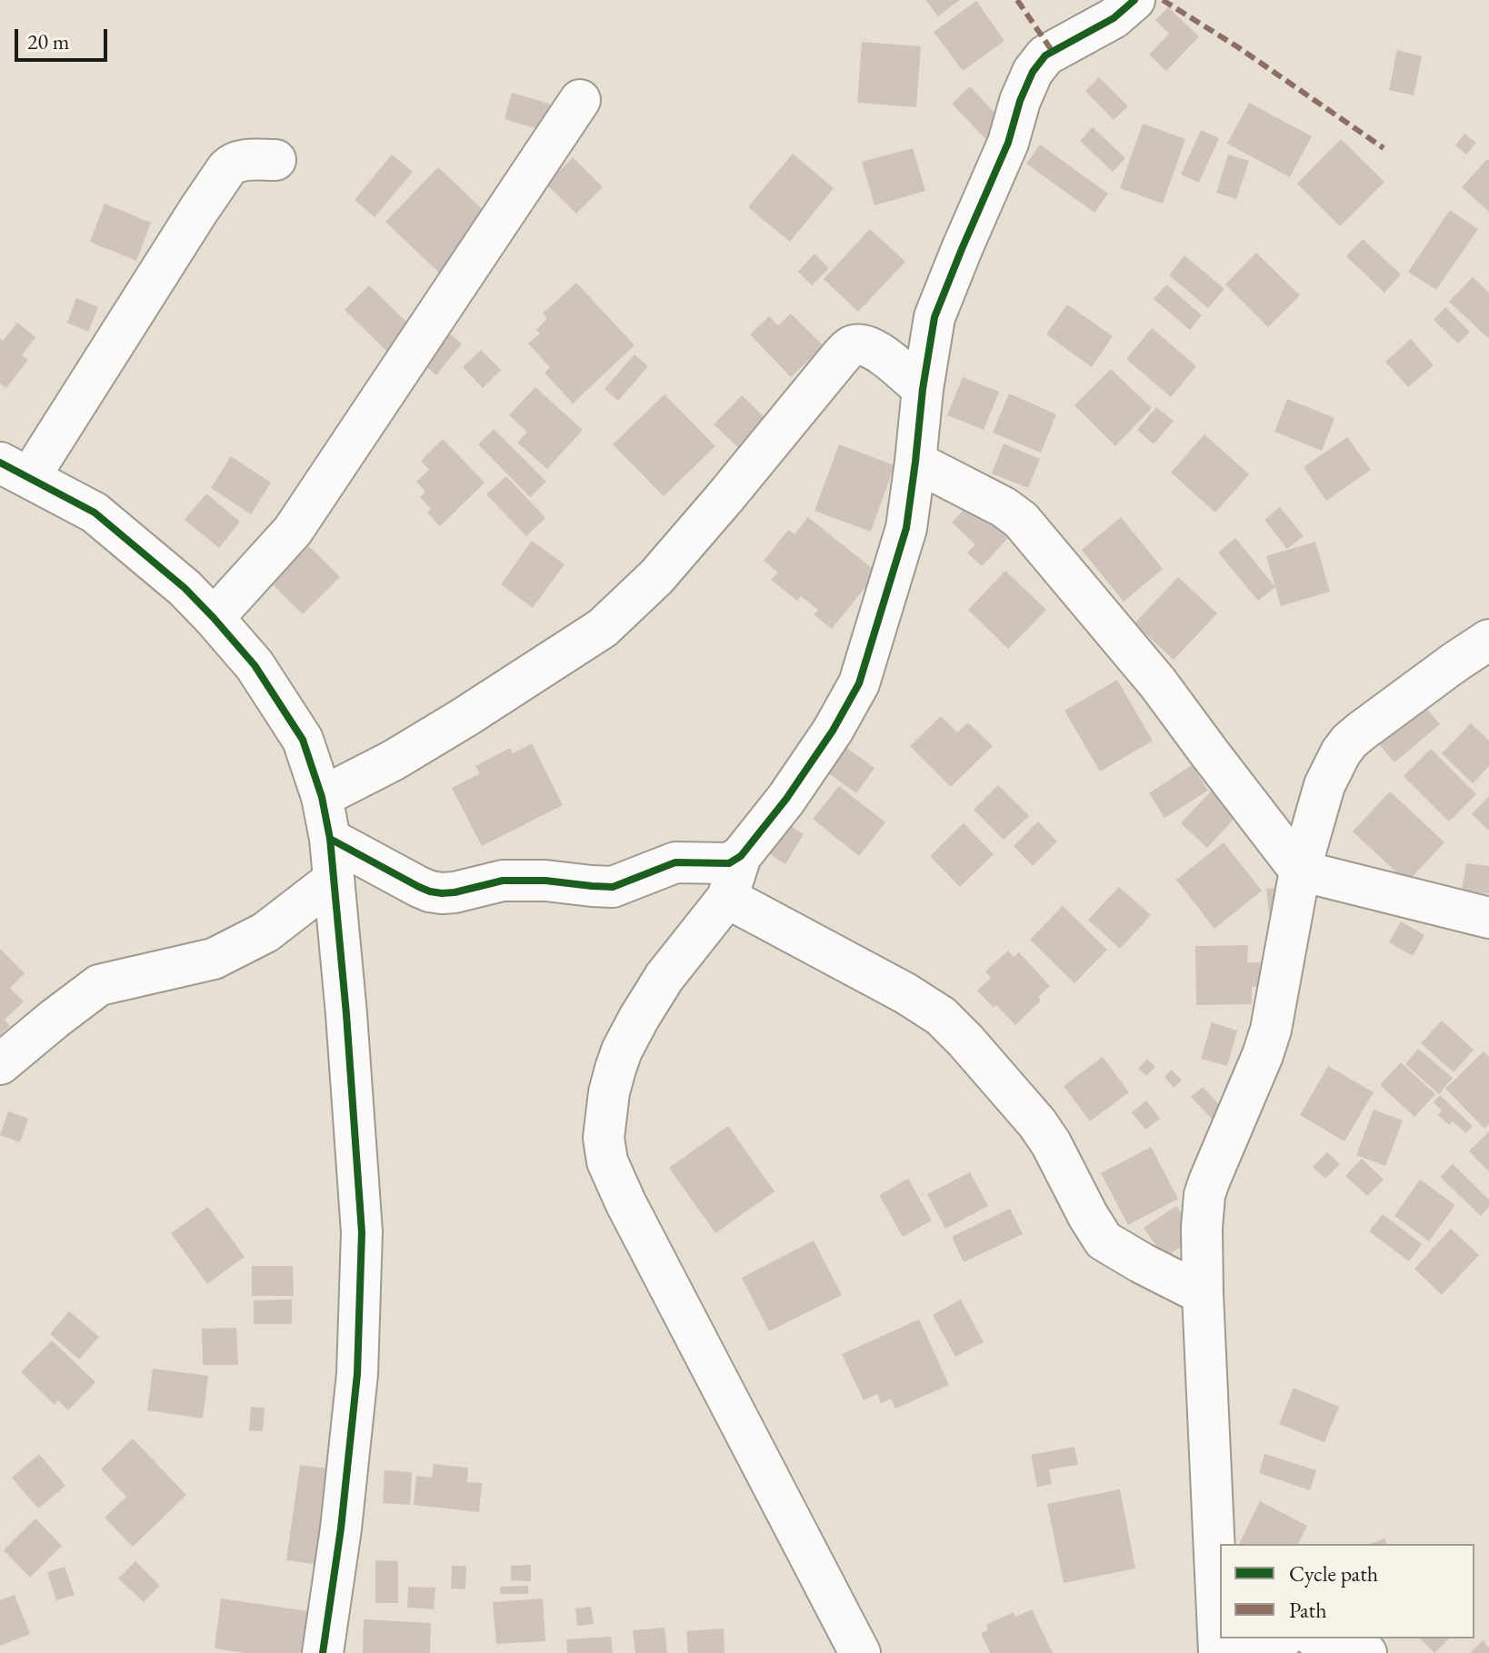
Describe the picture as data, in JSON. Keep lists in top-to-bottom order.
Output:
{
  "legend": ["Cycle path", "Path"],
  "scale_bar": "20 m"
}
